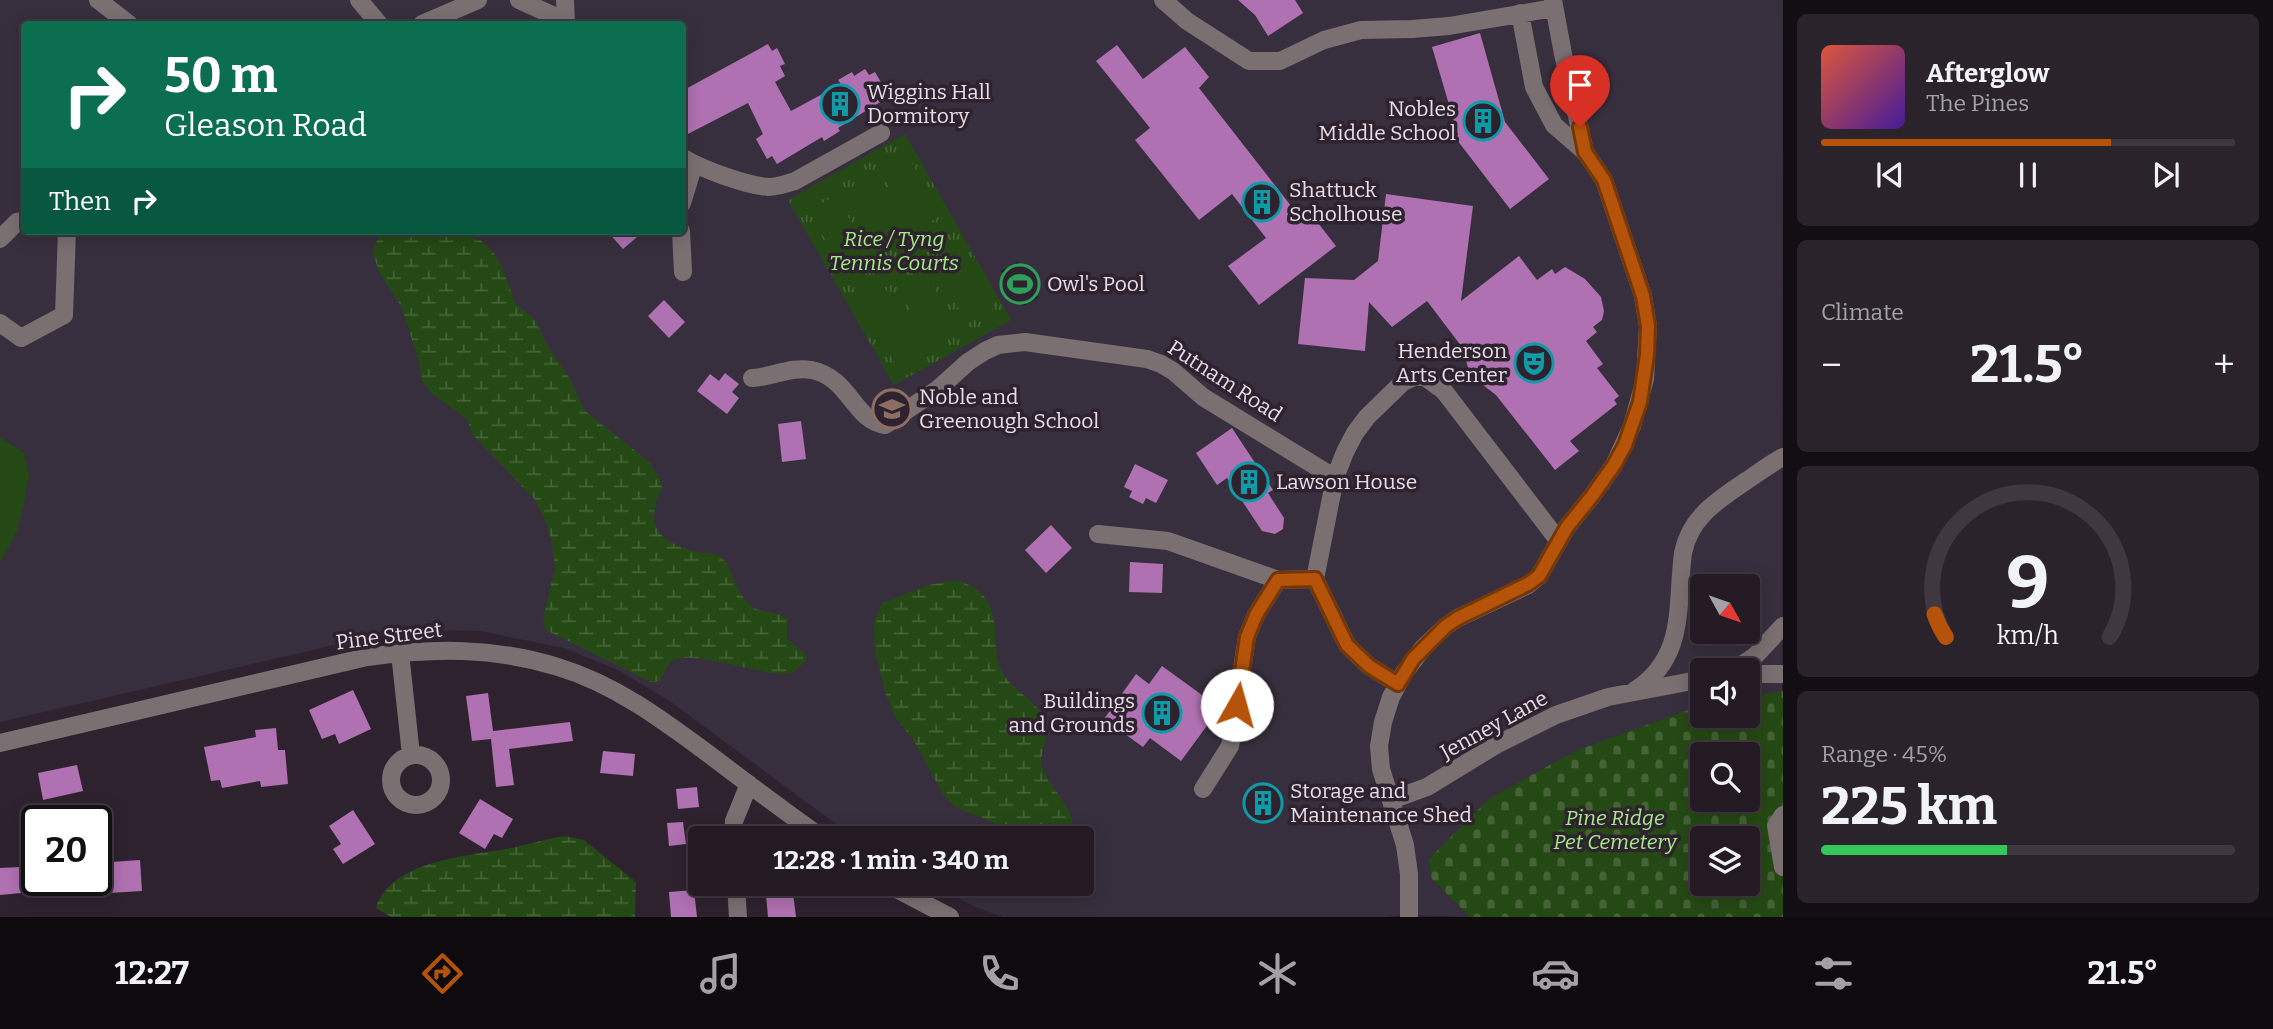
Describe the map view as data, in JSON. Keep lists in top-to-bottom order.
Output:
{
  "streets": {
    "street": ["Putnam Road", "Pine Street", "Jenney Lane"]
  },
  "parks": ["Rice / Tyng Tennis Courts", "Pine Ridge Pet Cemetery"],
  "places": {
    "building": [
      "Wiggins Hall Dormitory",
      "Nobles Middle School",
      "Shattuck Scholhouse",
      "Lawson House",
      "Buildings and Grounds",
      "Storage and Maintenance Shed"
    ],
    "sports": ["Owl's Pool"],
    "theatre": ["Henderson Arts Center"],
    "school or university": ["Noble and Greenough School"]
  },
  "north": "bottom right",
  "page": {
    "turn": ["50 m", "Gleason Road"],
    "song": ["Afterglow", "The Pines"],
    "then": "Then",
    "tile": [
      "Climate",
      ["Range · 45%", "225 km"]
    ],
    "heat": ["−", "21.5°", "+"],
    "limit": "20",
    "trip": "12:28 · 1 min · 340 m",
    "tabs": ["12:27", "21.5°"],
    "gauge": ["9", "km/h"]
  }
}
